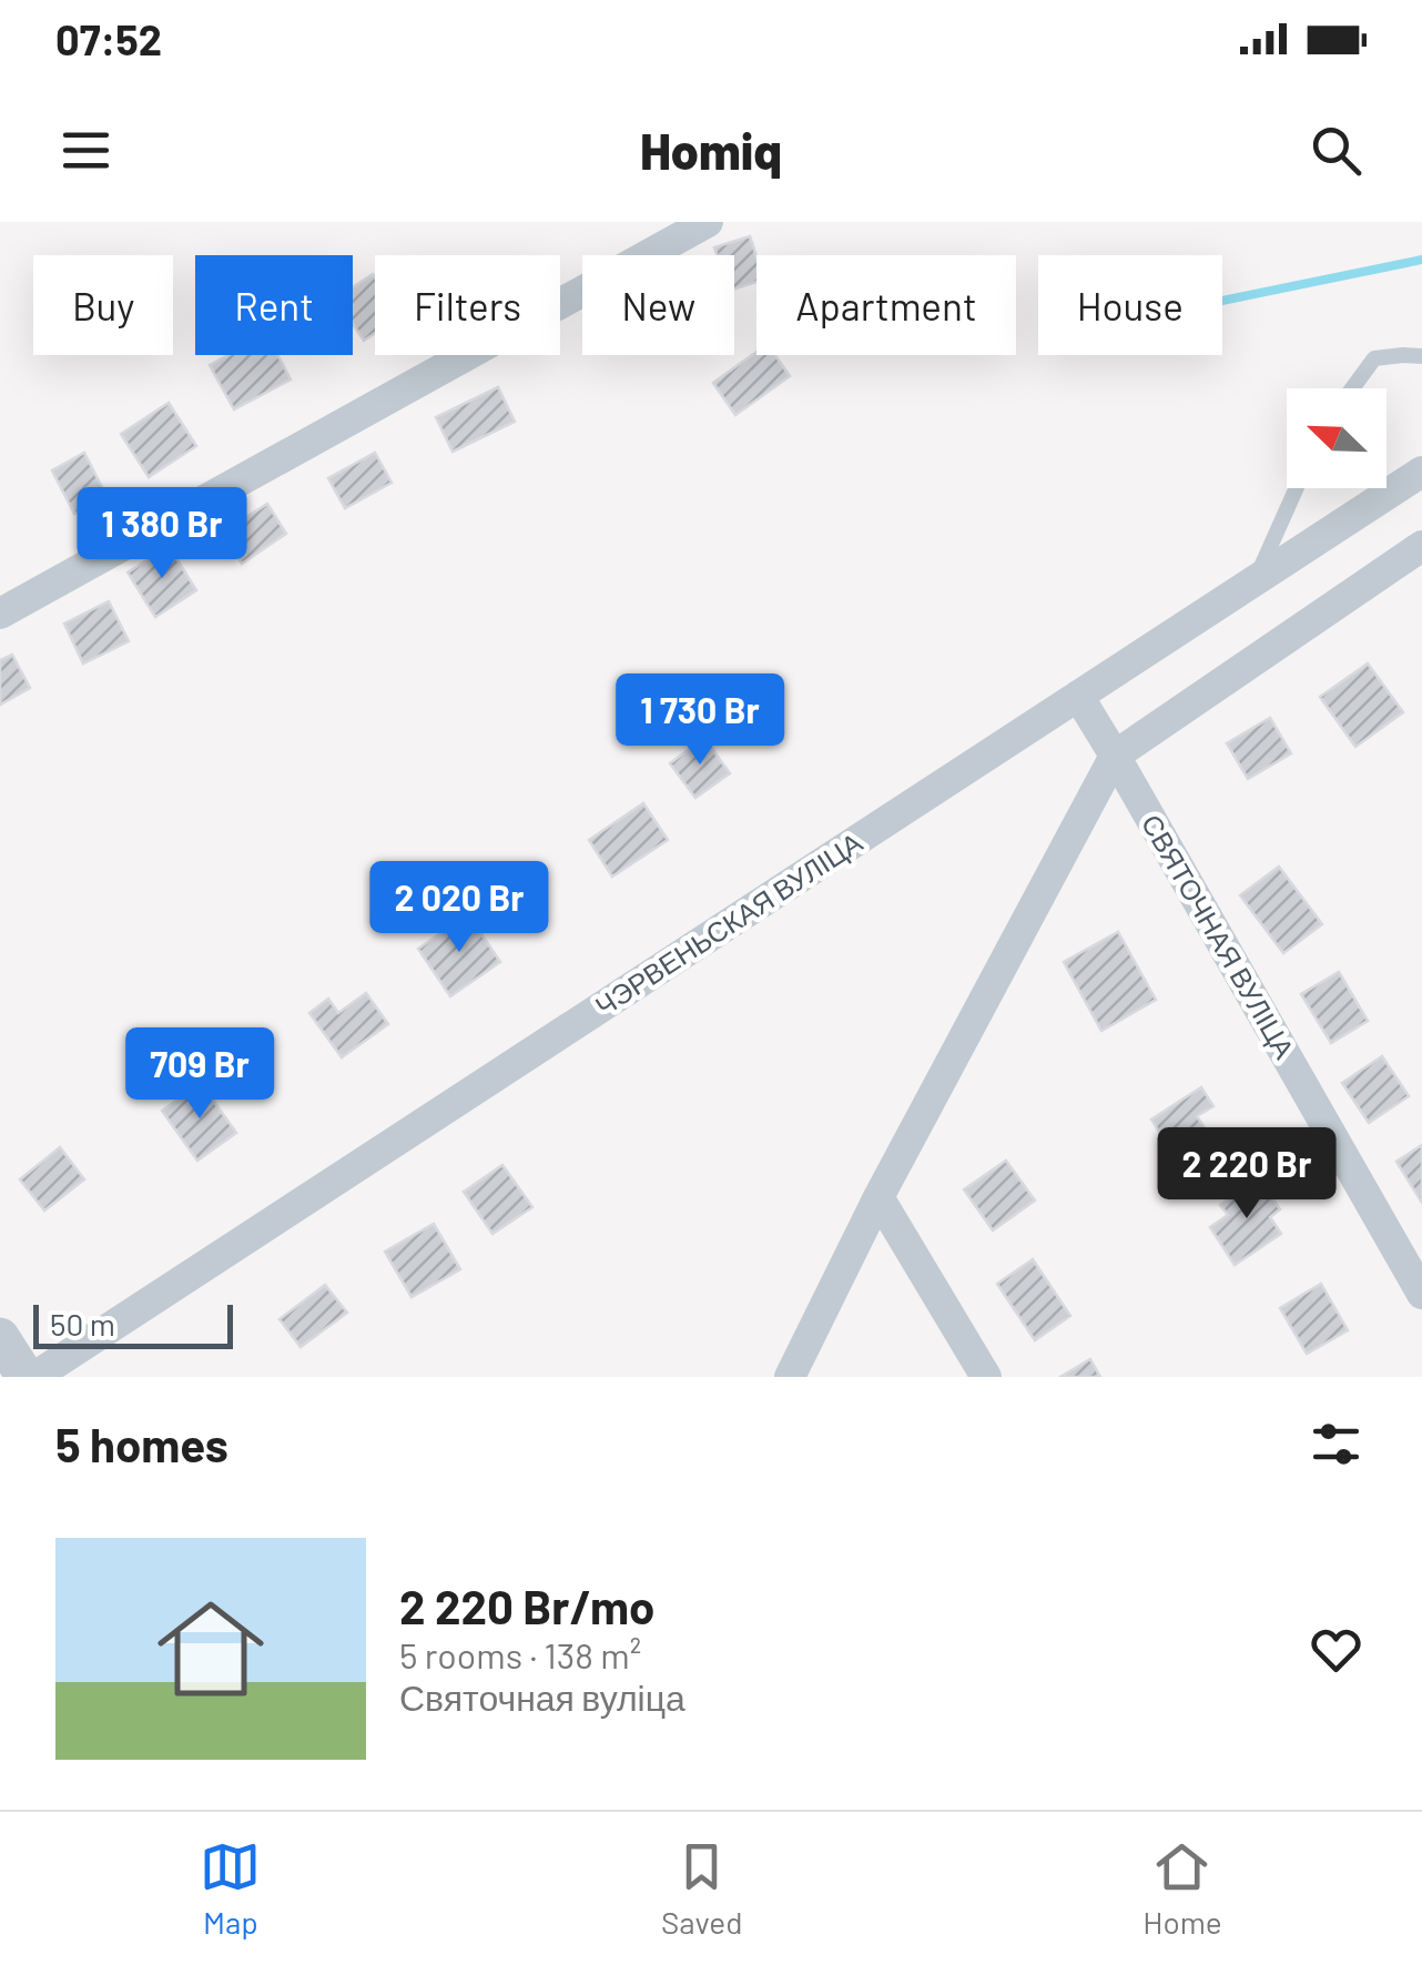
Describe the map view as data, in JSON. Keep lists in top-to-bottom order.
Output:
{
  "streets": {
    "street": ["ЧЭРВЕНЬСКАЯ ВУЛІЦА", "СВЯТОЧНАЯ ВУЛІЦА"]
  },
  "crossings": [
    ["ЧЭРВЕНЬСКАЯ ВУЛІЦА", "СВЯТОЧНАЯ ВУЛІЦА"]
  ],
  "scale_bar": "50 m",
  "north": "top left",
  "page": {
    "status": "07:52",
    "header": "Homiq",
    "chip": [
      "Buy",
      "Rent",
      "Filters",
      "New",
      "Apartment",
      "House"
    ],
    "price": [
      "1 380 Br",
      "1 730 Br",
      "2 020 Br",
      "709 Br",
      "2 220 Br"
    ],
    "scale": "50 m",
    "heading": "5 homes",
    "list": [
      {
        "name": "2 220 Br/mo",
        "note": "5 rooms · 138 m² · Святочная вуліца"
      }
    ],
    "tabs": ["Map", "Saved", "Home"]
  }
}
